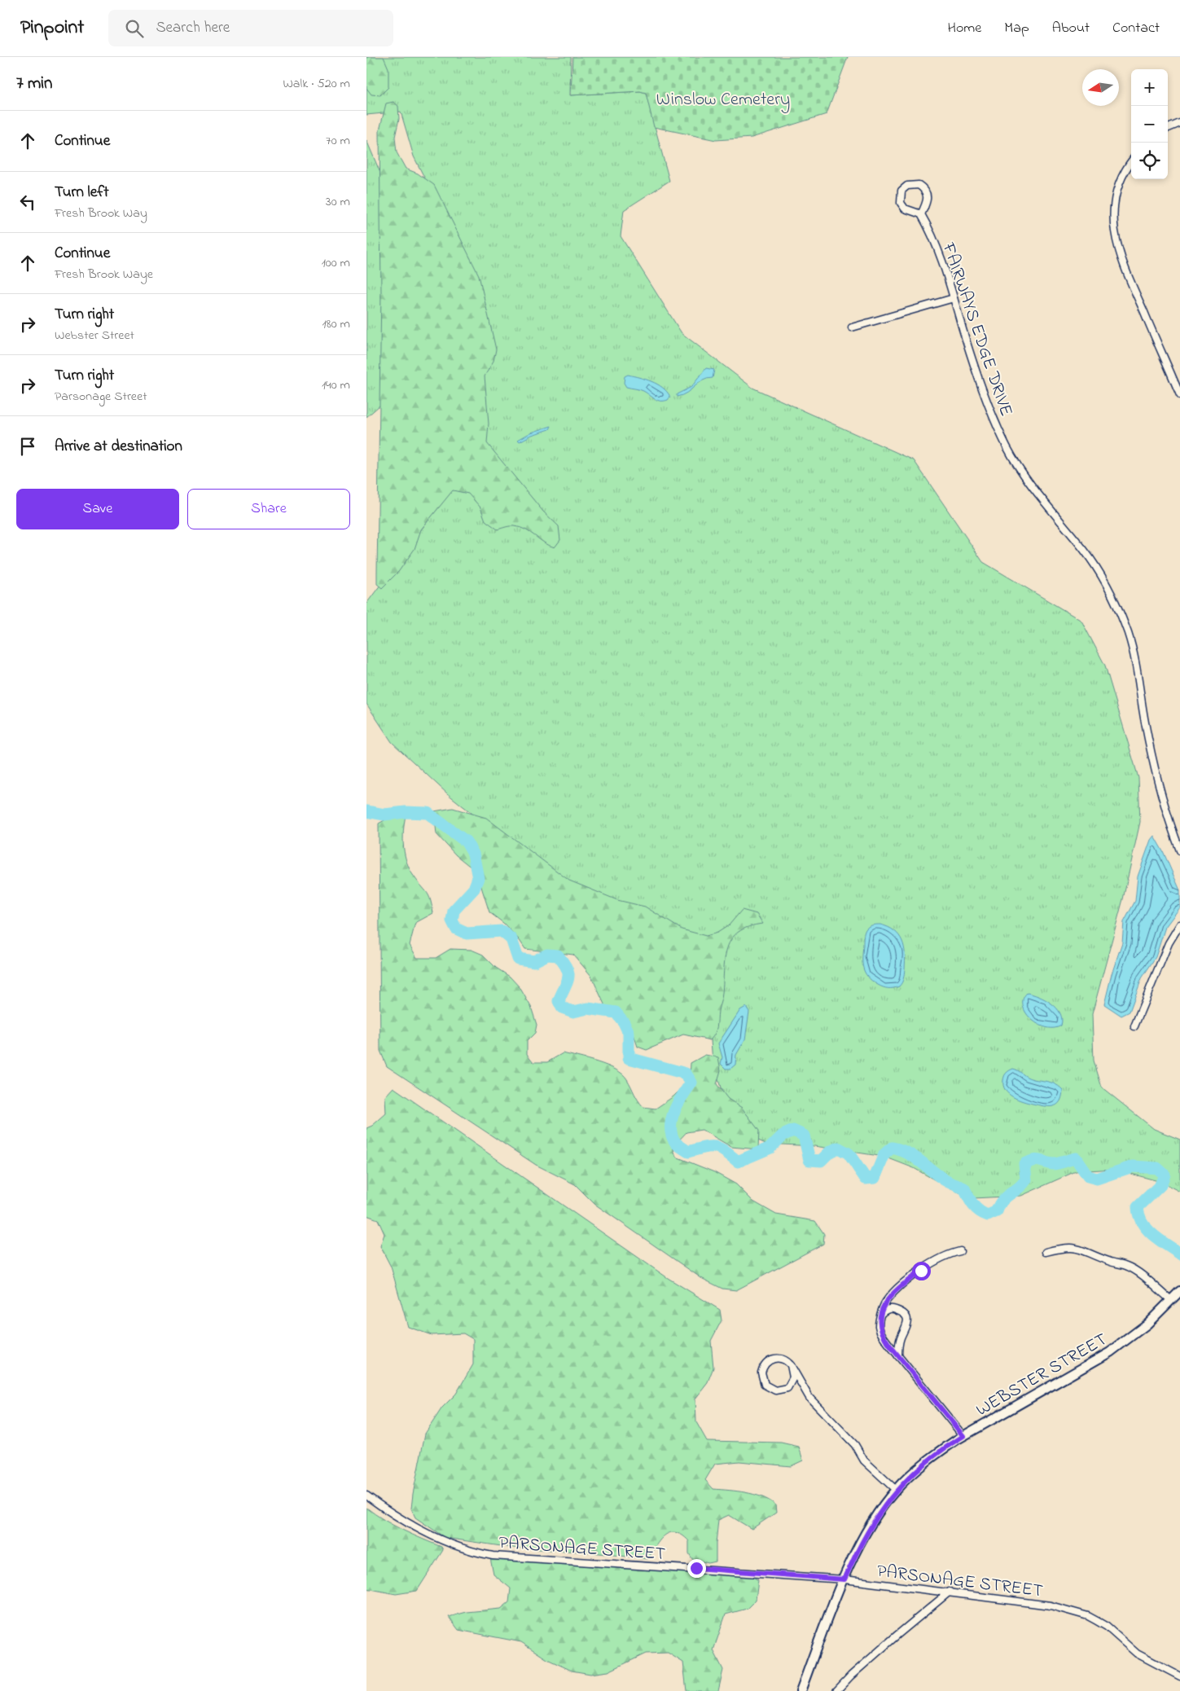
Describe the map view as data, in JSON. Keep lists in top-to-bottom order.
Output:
{
  "streets": {
    "street": ["FAIRWAYS EDGE DRIVE", "WEBSTER STREET", "PARSONAGE STREET"]
  },
  "crossings": [
    ["WEBSTER STREET", "PARSONAGE STREET"]
  ],
  "parks": ["Winslow Cemetery"],
  "north": "left",
  "page": {
    "header": "Pinpoint",
    "search": "Search here",
    "nav": [
      "Home",
      "Map",
      "About",
      "Contact"
    ],
    "heading": ["7 min", "Walk · 520 m"],
    "map_buttons": ["+", "−"],
    "list": [
      ["Continue", "70 m"],
      ["Turn left", "Fresh Brook Way", "30 m"],
      ["Continue", "Fresh Brook Waye", "100 m"],
      ["Turn right", "Webster Street", "180 m"],
      ["Turn right", "Parsonage Street", "140 m"],
      "Arrive at destination"
    ],
    "buttons": ["Save", "Share"]
  }
}
